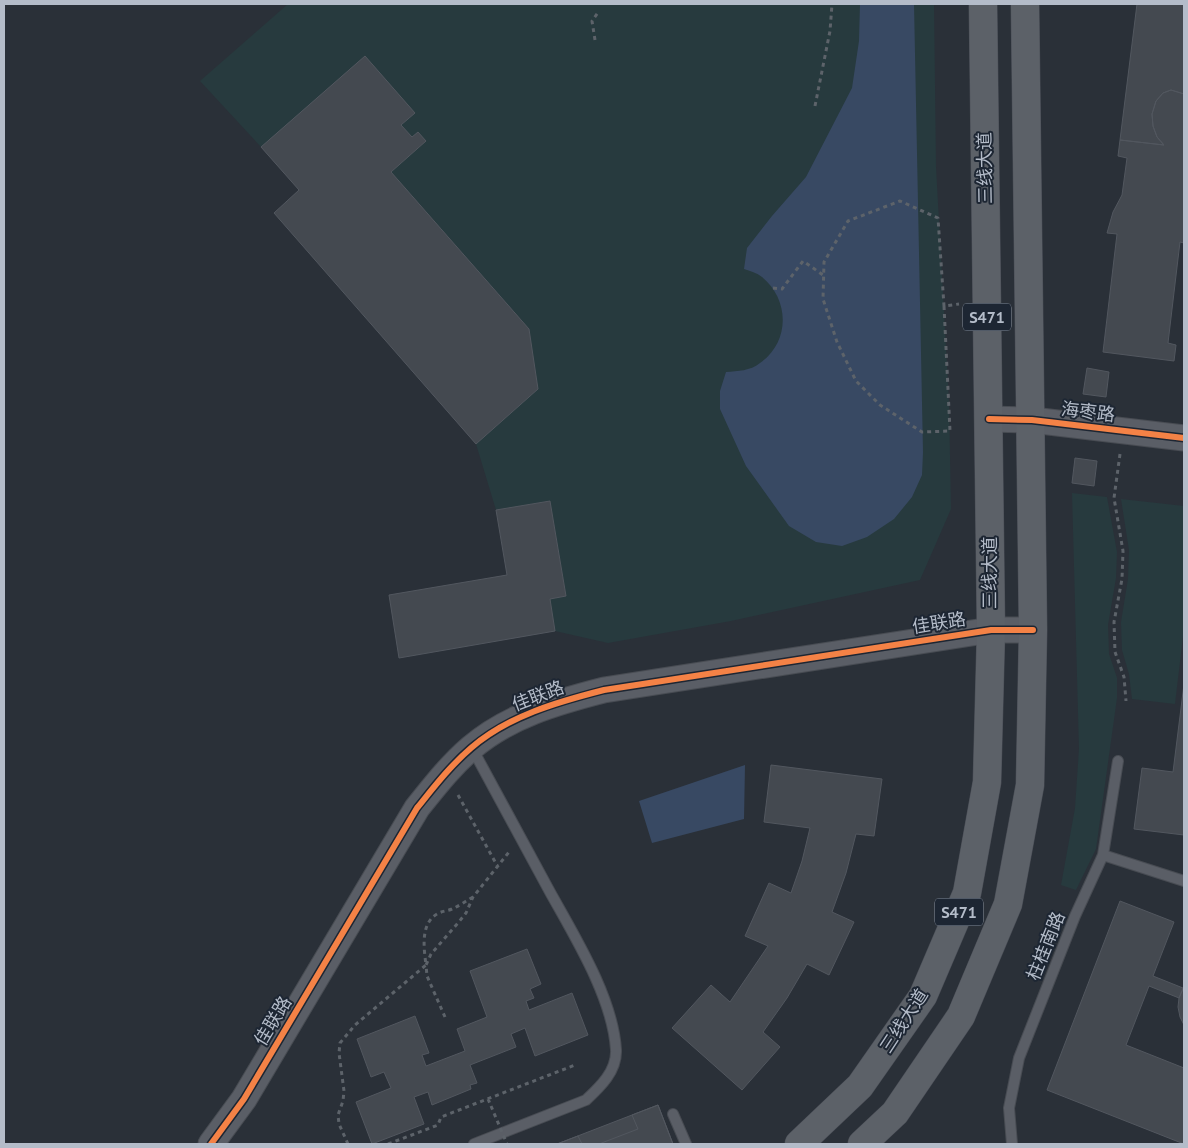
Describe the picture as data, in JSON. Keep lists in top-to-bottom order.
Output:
{
  "streets": {
    "main road": ["三线大道", "S471"],
    "street": ["海枣路", "佳联路"],
    "lane": ["柱桂南路"]
  },
  "crossings": [
    ["三线大道", "海枣路"],
    ["三线大道", "佳联路"],
    ["S471", "海枣路"],
    ["S471", "佳联路"]
  ]
}
